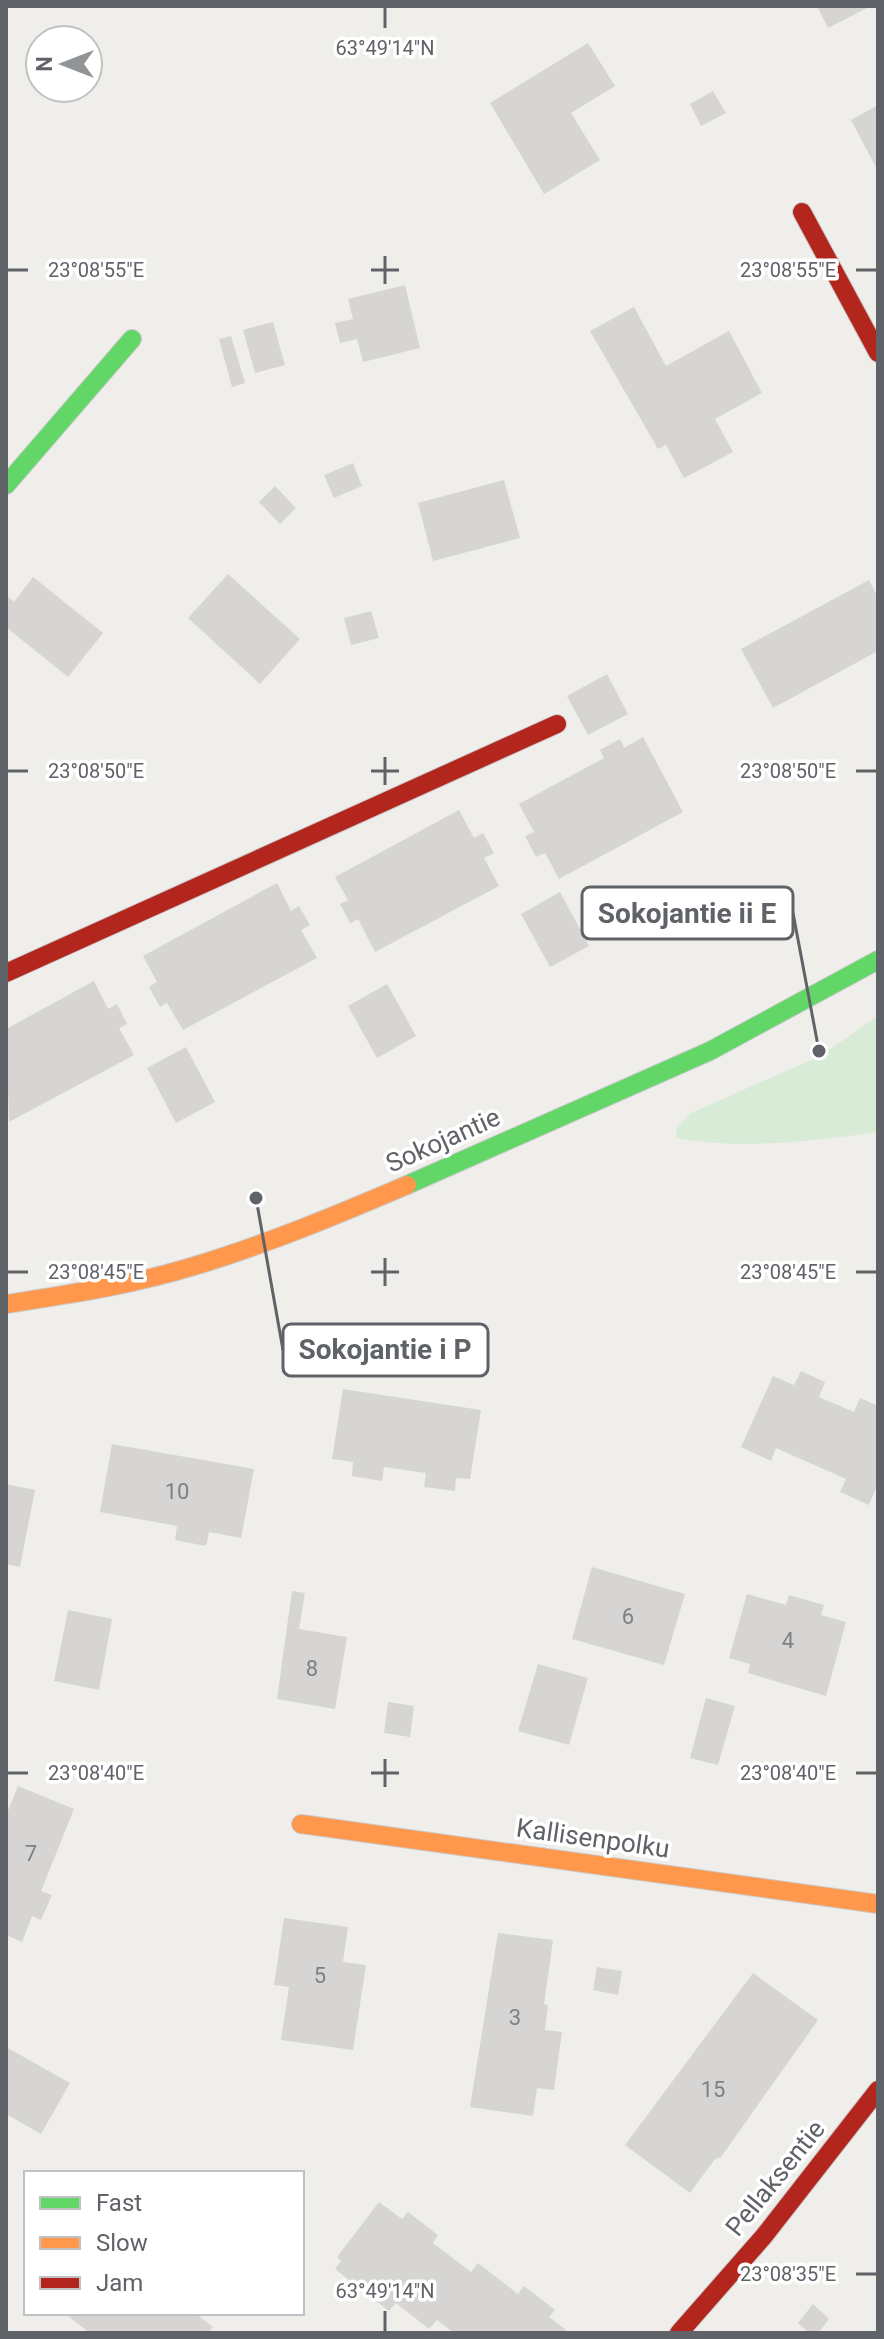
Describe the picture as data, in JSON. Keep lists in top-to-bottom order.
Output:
{
  "streets": {
    "street": ["Sokojantie", "Kallisenpolku", "Pellaksentie"]
  },
  "places": ["Sokojantie ii E", "Sokojantie i P"],
  "house_numbers": [
    "10",
    "6",
    "4",
    "8",
    "7",
    "5",
    "3",
    "15"
  ],
  "legend": ["Fast", "Slow", "Jam"],
  "north": "left",
  "coordinates": [
    "63°49'14\"N",
    "23°08'55\"E",
    "23°08'50\"E",
    "23°08'45\"E",
    "23°08'40\"E",
    "23°08'35\"E"
  ]
}
